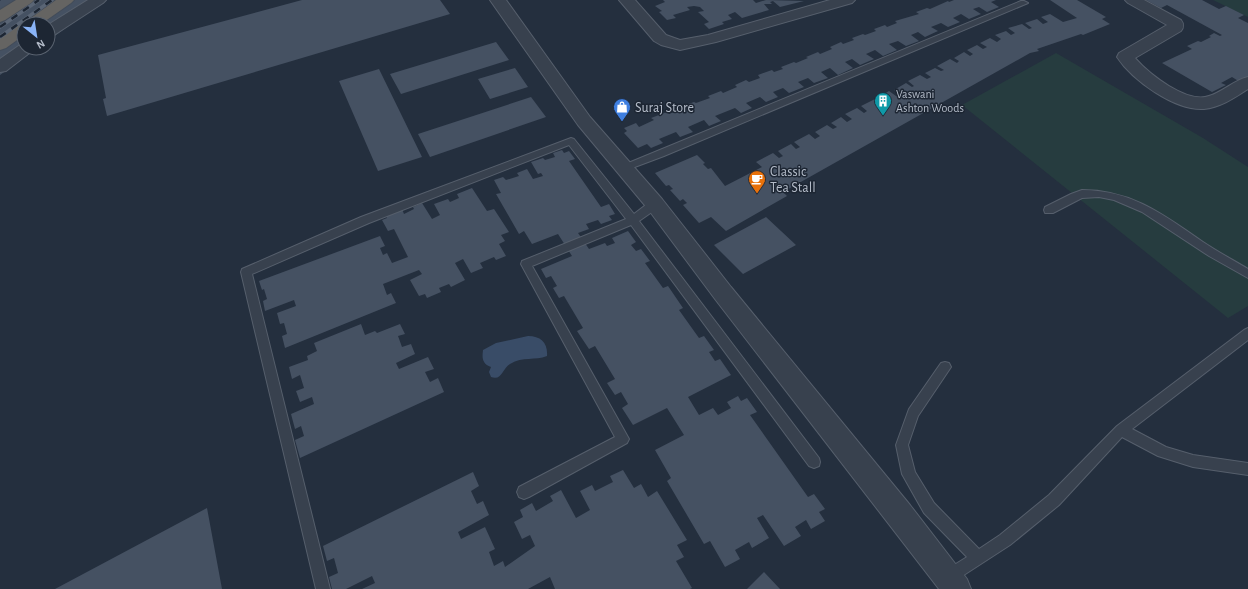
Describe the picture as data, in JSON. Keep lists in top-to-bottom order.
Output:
{
  "places": {
    "building": ["Vaswani Ashton Woods"],
    "shop": ["Suraj Store"],
    "cafe": ["Classic Tea Stall"]
  },
  "north": "bottom right"
}
